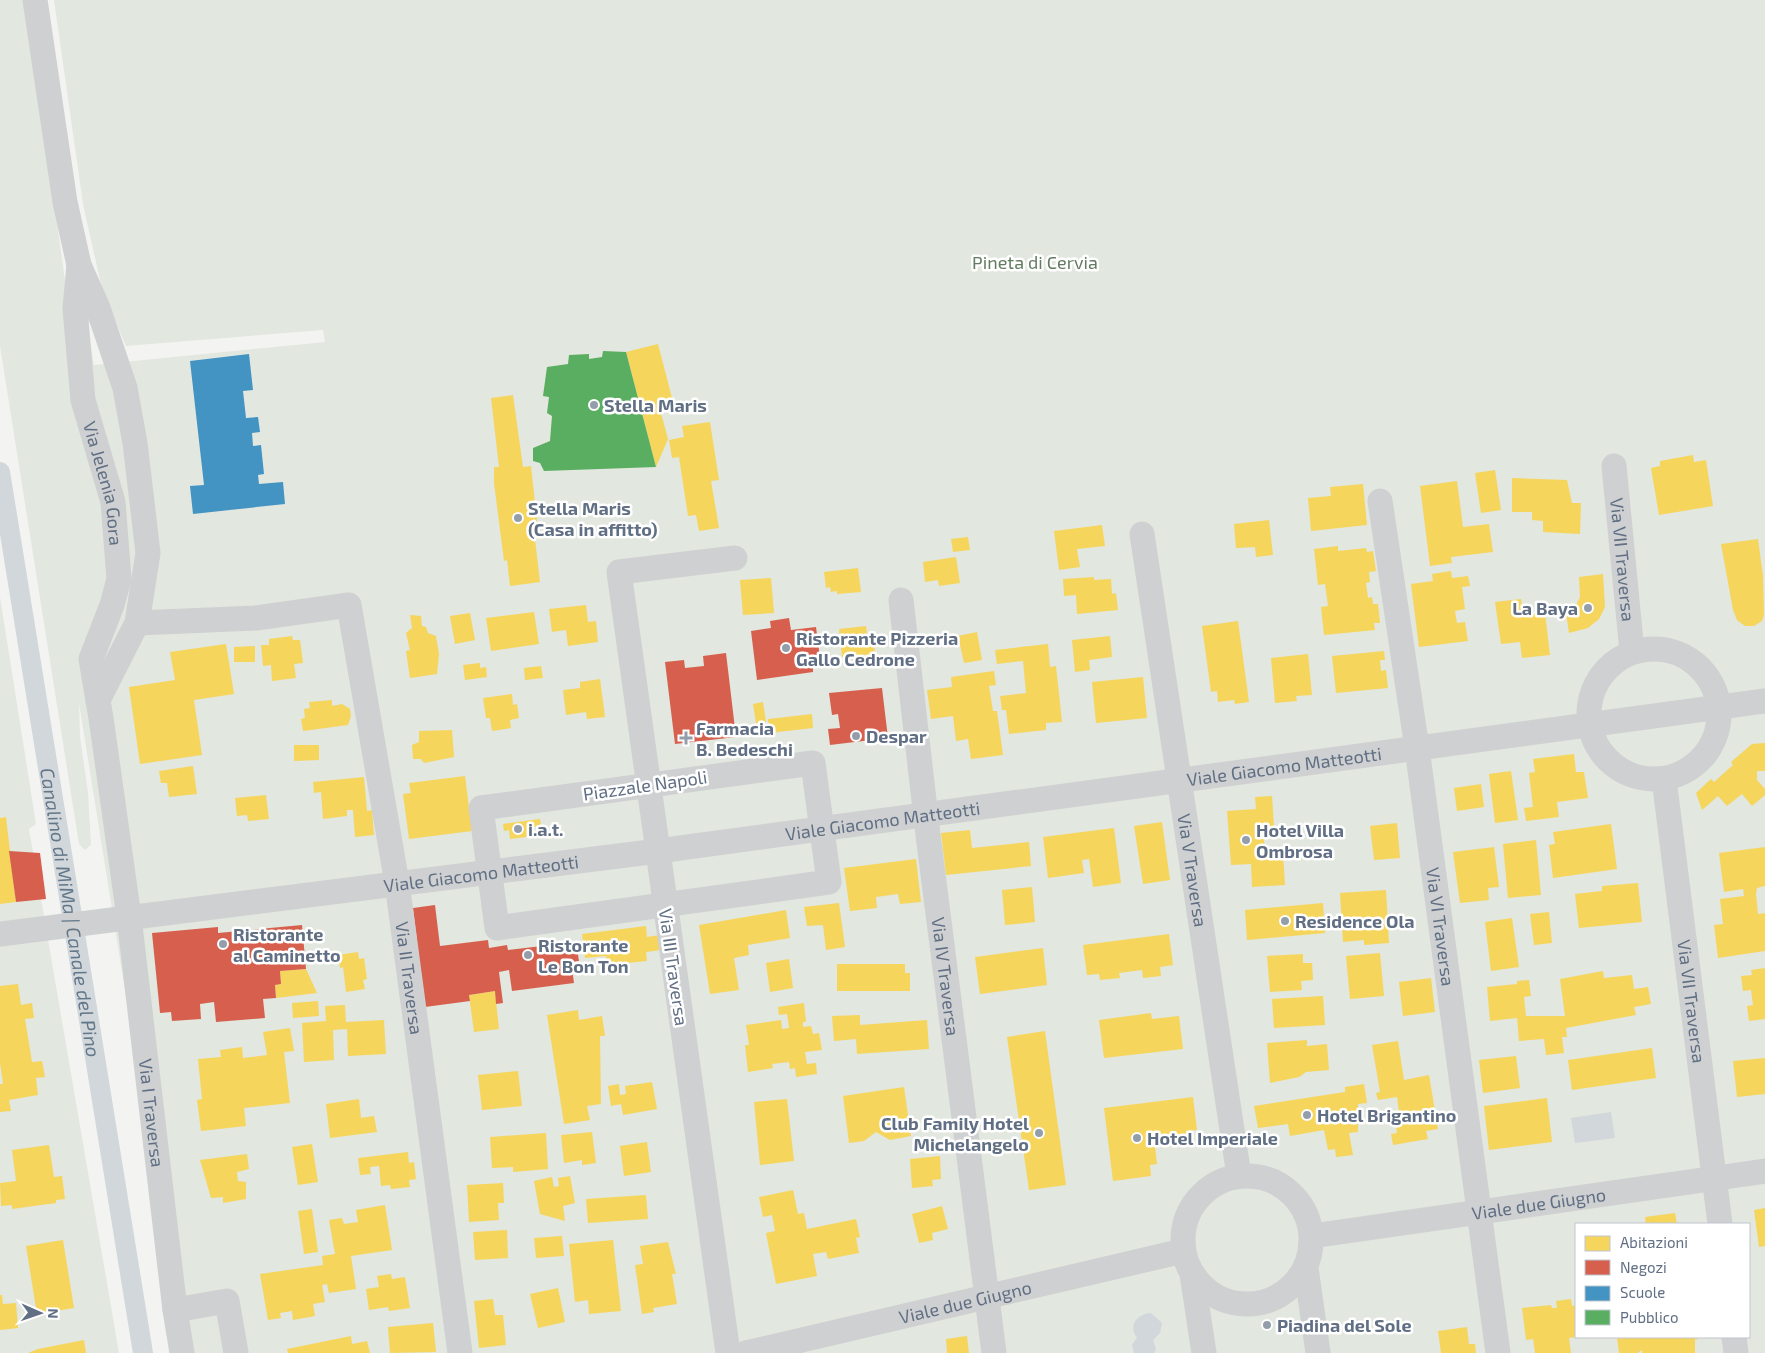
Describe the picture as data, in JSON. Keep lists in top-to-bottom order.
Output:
{
  "streets": {
    "street": [
      "Via Jelenia Gora",
      "Via VII Traversa",
      "Viale Giacomo Matteotti",
      "Piazzale Napoli",
      "Via V Traversa",
      "Via VI Traversa",
      "Via III Traversa",
      "Via IV Traversa",
      "Via II Traversa",
      "Via I Traversa",
      "Viale due Giugno"
    ]
  },
  "crossings": [
    ["Via Jelenia Gora", "Viale Giacomo Matteotti"],
    ["Via Jelenia Gora", "Via II Traversa"],
    ["Via Jelenia Gora", "Via I Traversa"],
    ["Via VII Traversa", "Viale due Giugno"],
    ["Viale Giacomo Matteotti", "Piazzale Napoli"],
    ["Viale Giacomo Matteotti", "Via V Traversa"],
    ["Viale Giacomo Matteotti", "Via VI Traversa"],
    ["Viale Giacomo Matteotti", "Via III Traversa"],
    ["Viale Giacomo Matteotti", "Via IV Traversa"],
    ["Viale Giacomo Matteotti", "Via II Traversa"],
    ["Viale Giacomo Matteotti", "Via I Traversa"],
    ["Piazzale Napoli", "Via III Traversa"],
    ["Via V Traversa", "Viale due Giugno"],
    ["Via VI Traversa", "Viale due Giugno"],
    ["Via IV Traversa", "Viale due Giugno"]
  ],
  "water": ["Canalino di MiMa | Canale del Pino"],
  "parks": ["Pineta di Cervia"],
  "places": {
    "other": [
      "Stella Maris",
      "Stella Maris (Casa in affitto)",
      "La Baya",
      "Ristorante Pizzeria Gallo Cedrone",
      "Despar",
      "i.a.t.",
      "Hotel Villa Ombrosa",
      "Residence Ola",
      "Ristorante al Caminetto",
      "Ristorante Le Bon Ton",
      "Hotel Brigantino",
      "Club Family Hotel Michelangelo",
      "Hotel Imperiale",
      "Piadina del Sole"
    ],
    "health": ["Farmacia B. Bedeschi"]
  },
  "legend": [
    "Abitazioni",
    "Negozi",
    "Scuole",
    "Pubblico"
  ],
  "north": "right"
}
